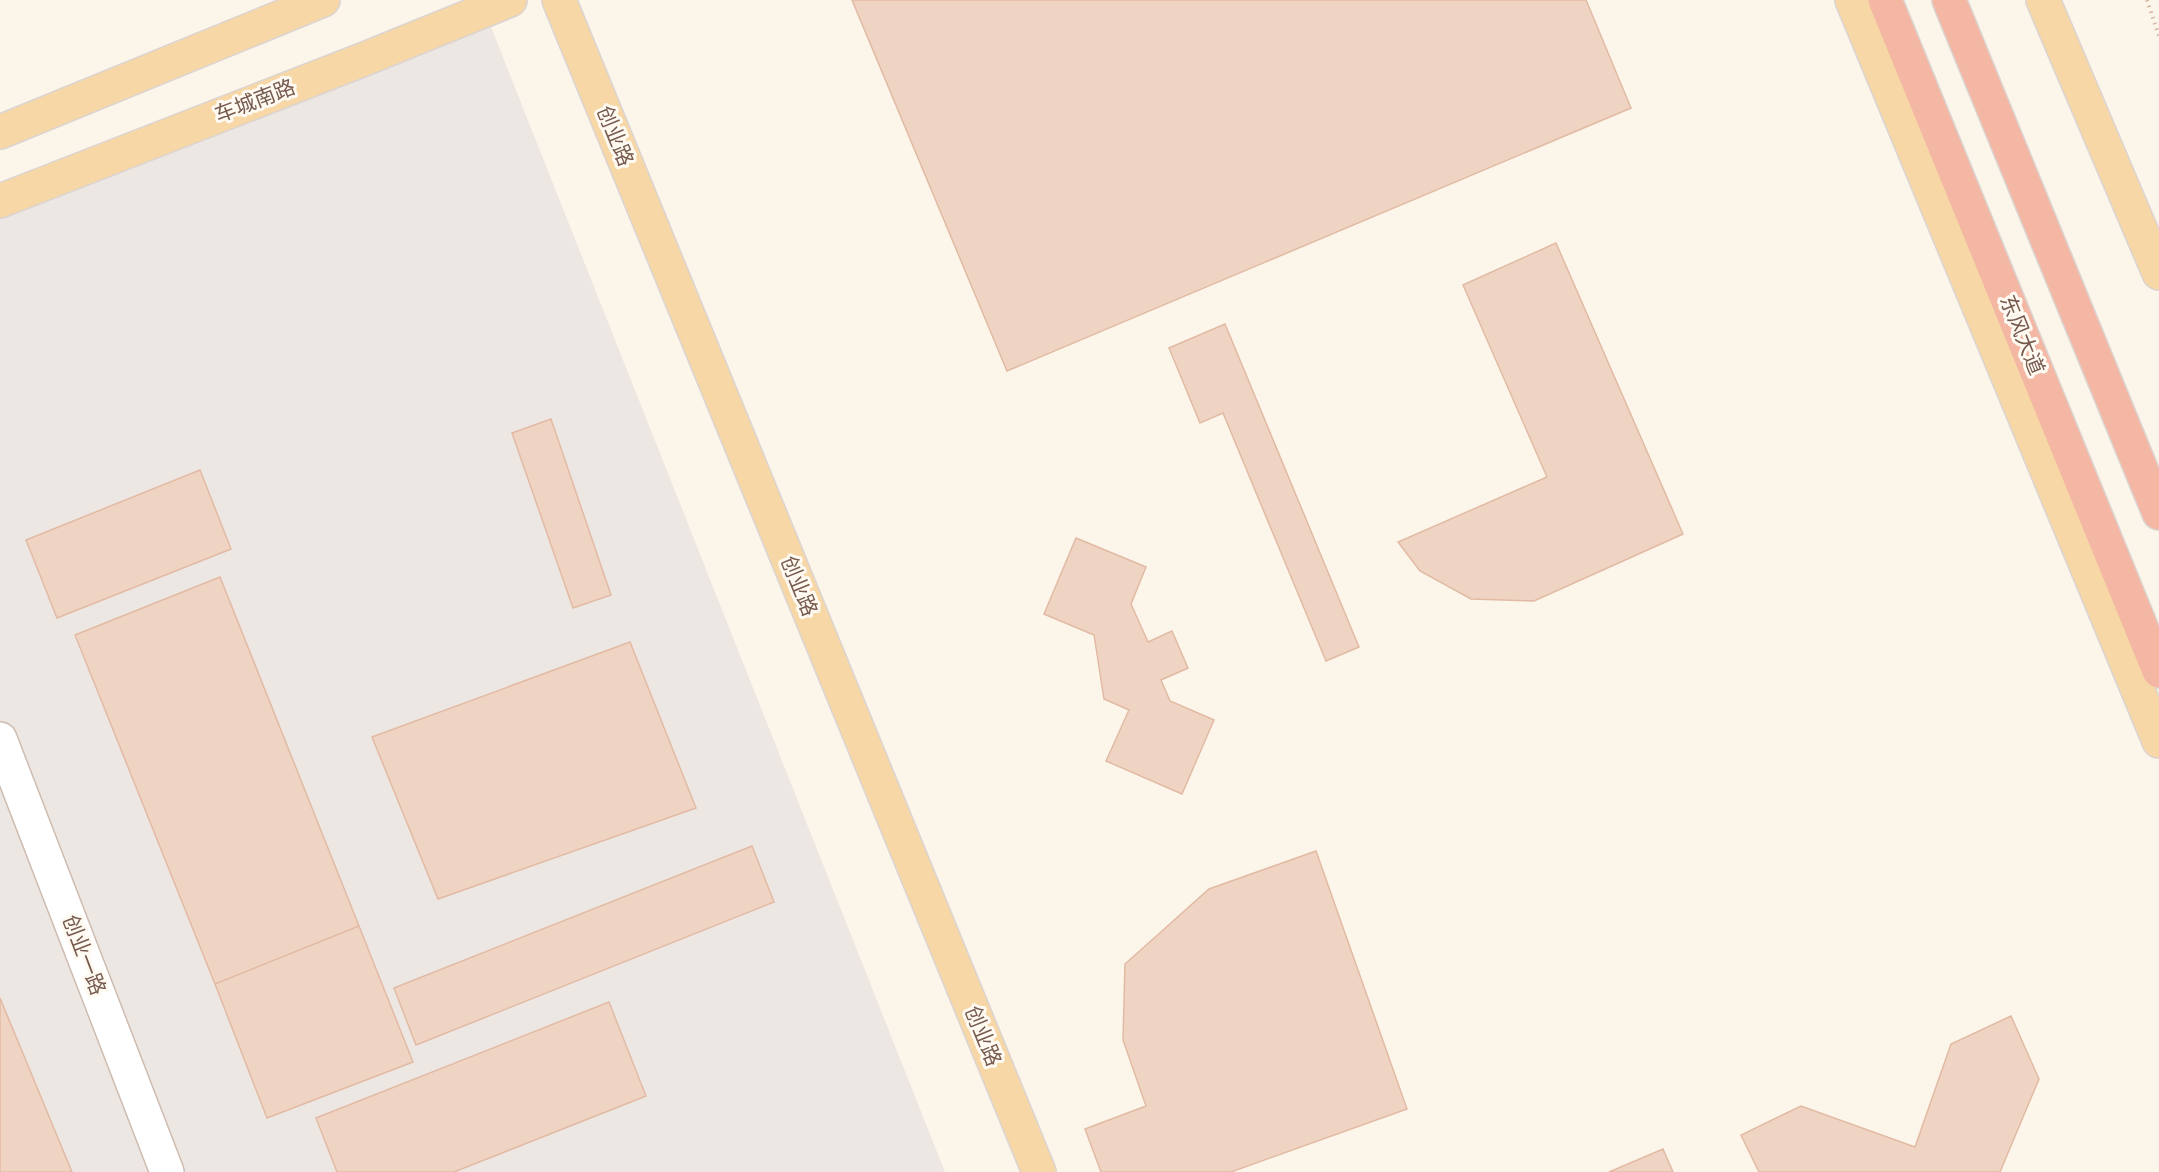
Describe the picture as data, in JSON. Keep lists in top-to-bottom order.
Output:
{
  "streets": {
    "highway": ["东风大道"],
    "main road": ["车城南路", "创业路"],
    "street": ["创业一路"]
  }
}
